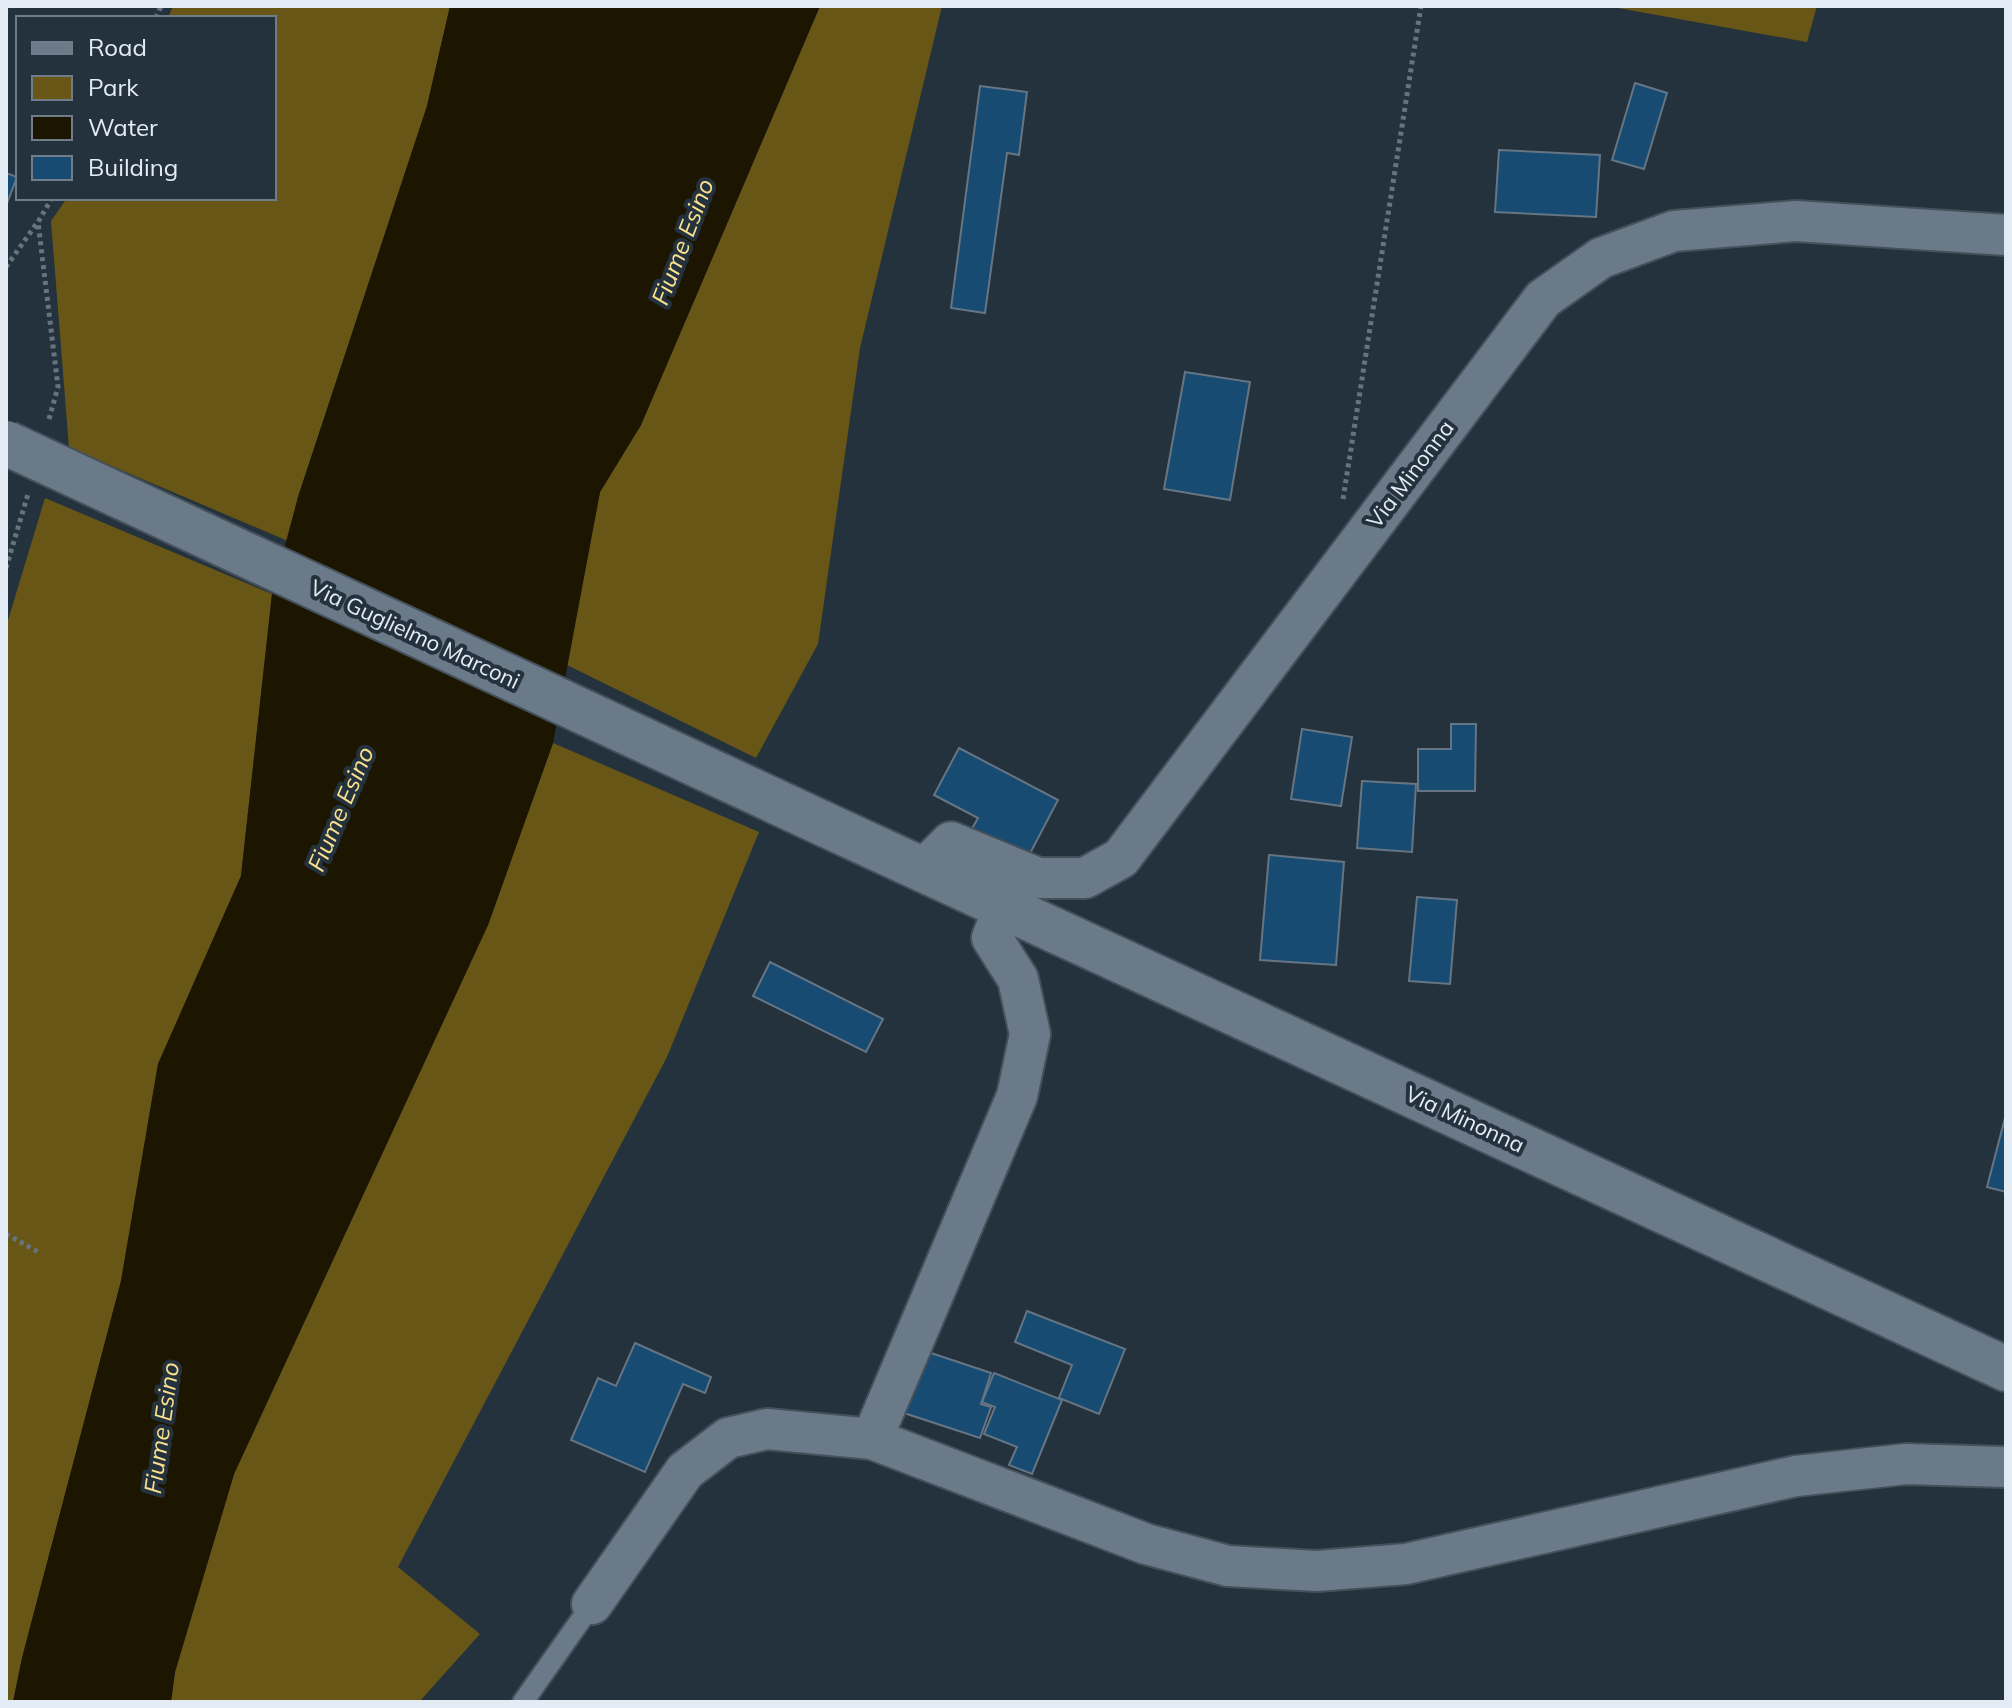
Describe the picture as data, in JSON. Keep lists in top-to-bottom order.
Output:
{
  "streets": {
    "main road": ["Via Minonna", "Via Guglielmo Marconi"]
  },
  "crossings": [
    ["Via Minonna", "Via Guglielmo Marconi"]
  ],
  "water": ["Fiume Esino"],
  "legend": [
    "Road",
    "Park",
    "Water",
    "Building"
  ]
}
